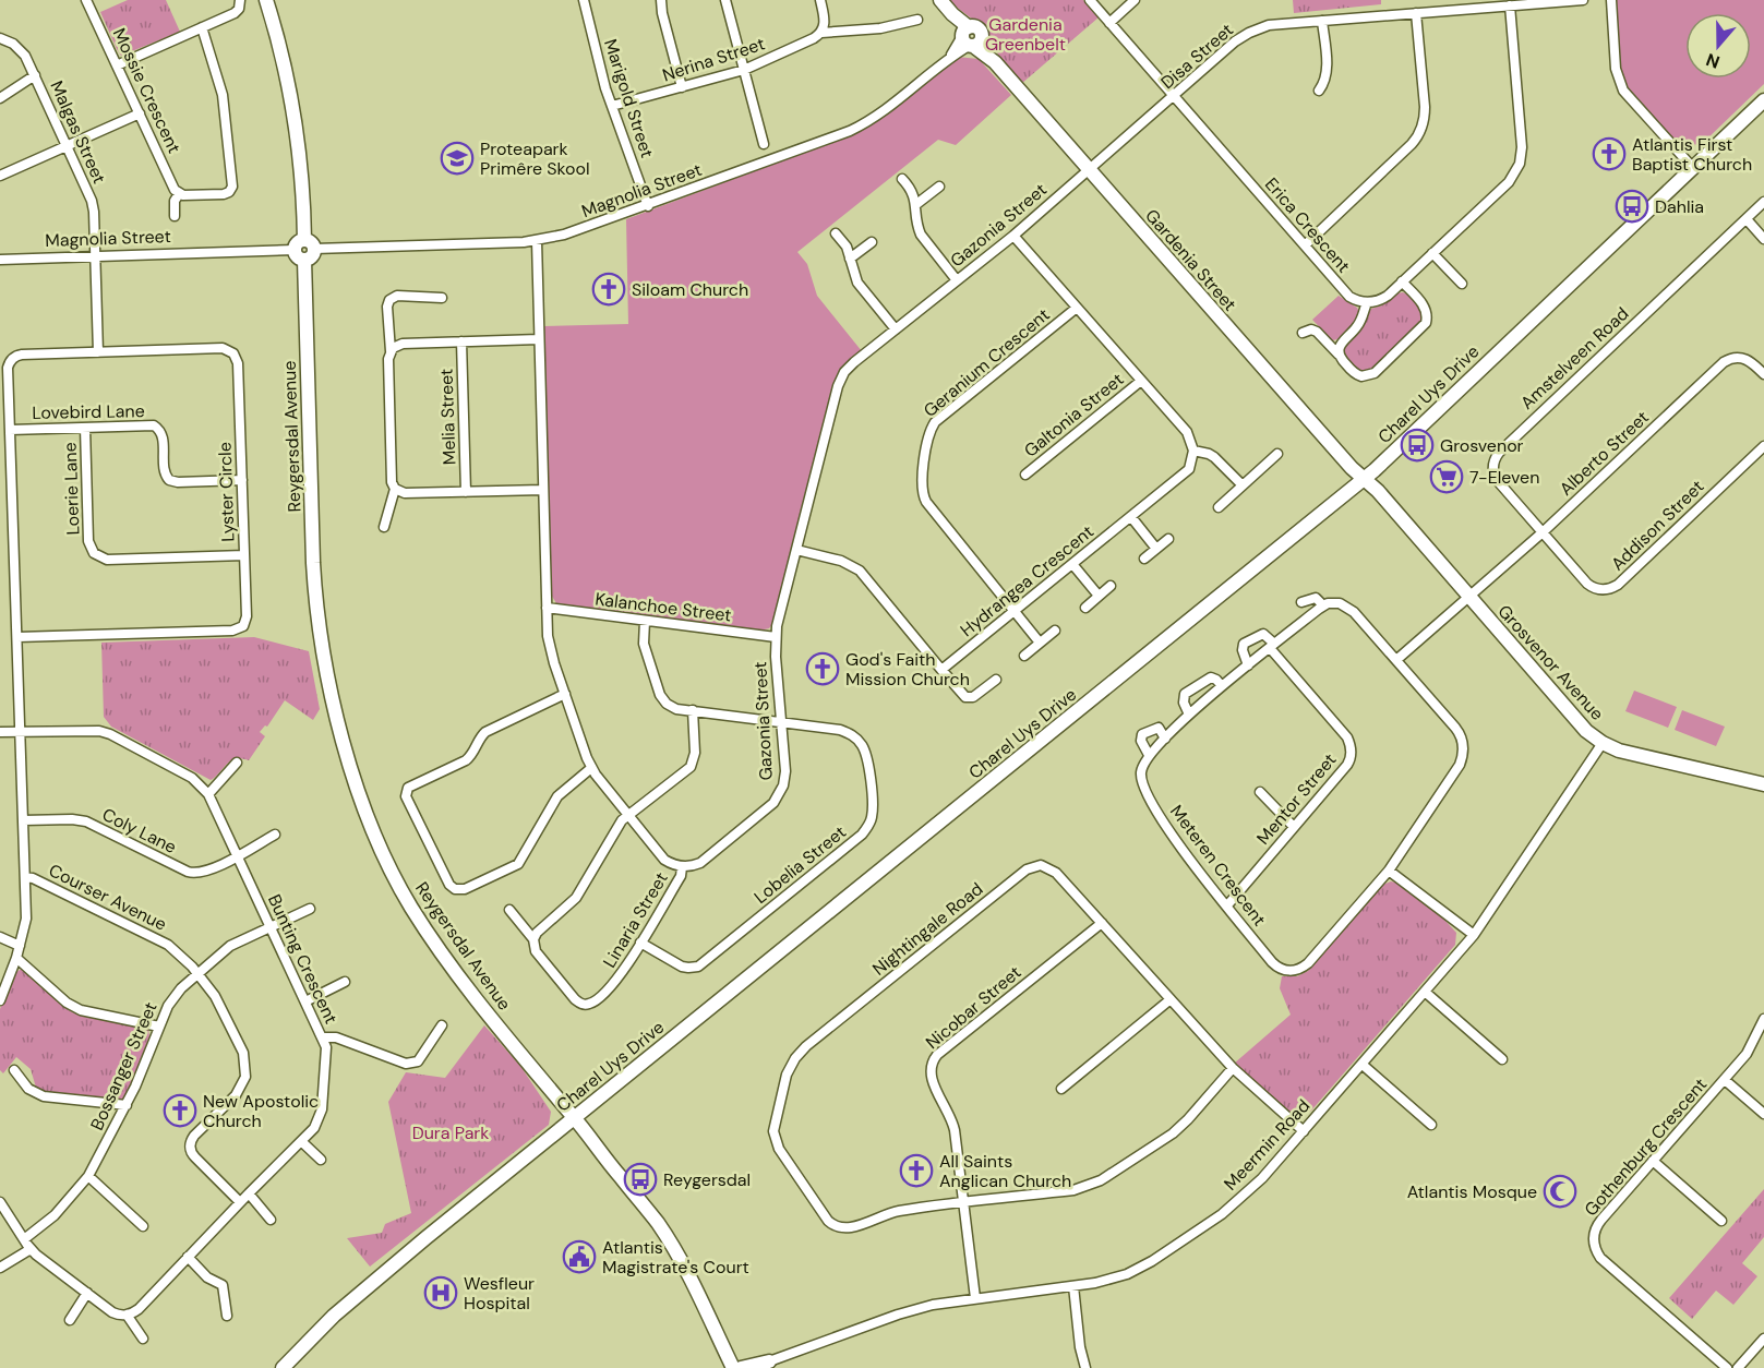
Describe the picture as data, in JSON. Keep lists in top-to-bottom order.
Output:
{
  "streets": {
    "main road": [
      "Gardenia Street",
      "Charel Uys Drive",
      "Reygersdal Avenue",
      "Grosvenor Avenue",
      "Meermin Road"
    ],
    "street": [
      "Disa Street",
      "Nerina Street",
      "Mossie Crescent",
      "Marigold Street",
      "Malgas Street",
      "Magnolia Street",
      "Gazonia Street",
      "Erica Crescent",
      "Amstelveen Road",
      "Geranium Crescent",
      "Lovebird Lane",
      "Galtonia Street",
      "Melia Street",
      "Alberto Street",
      "Loerie Lane",
      "Lyster Circle",
      "Addison Street",
      "Hydrangea Crescent",
      "Kalanchoe Street",
      "Mentor Street",
      "Coly Lane",
      "Lobelia Street",
      "Meteren Crescent",
      "Courser Avenue",
      "Linaria Street",
      "Nightingale Road",
      "Bunting Crescent",
      "Nicobar Street",
      "Bossanger Street",
      "Gothenburg Crescent"
    ]
  },
  "crossings": [
    ["Disa Street", "Gazonia Street"],
    ["Disa Street", "Erica Crescent"],
    ["Disa Street", "Gardenia Street"],
    ["Nerina Street", "Marigold Street"],
    ["Marigold Street", "Magnolia Street"],
    ["Malgas Street", "Magnolia Street"],
    ["Malgas Street", "Lyster Circle"],
    ["Magnolia Street", "Gardenia Street"],
    ["Magnolia Street", "Reygersdal Avenue"],
    ["Gazonia Street", "Gardenia Street"],
    ["Gazonia Street", "Kalanchoe Street"],
    ["Gazonia Street", "Lobelia Street"],
    ["Gazonia Street", "Linaria Street"],
    ["Gardenia Street", "Charel Uys Drive"],
    ["Gardenia Street", "Grosvenor Avenue"],
    ["Amstelveen Road", "Alberto Street"],
    ["Amstelveen Road", "Addison Street"],
    ["Geranium Crescent", "Hydrangea Crescent"],
    ["Charel Uys Drive", "Reygersdal Avenue"],
    ["Charel Uys Drive", "Grosvenor Avenue"],
    ["Lovebird Lane", "Loerie Lane"],
    ["Lovebird Lane", "Lyster Circle"],
    ["Alberto Street", "Addison Street"],
    ["Alberto Street", "Grosvenor Avenue"],
    ["Loerie Lane", "Lyster Circle"],
    ["Grosvenor Avenue", "Meermin Road"],
    ["Mentor Street", "Meteren Crescent"],
    ["Coly Lane", "Bunting Crescent"],
    ["Lobelia Street", "Linaria Street"],
    ["Courser Avenue", "Bunting Crescent"],
    ["Courser Avenue", "Bossanger Street"],
    ["Nightingale Road", "Nicobar Street"],
    ["Nightingale Road", "Meermin Road"],
    ["Bunting Crescent", "Bossanger Street"],
    ["Nicobar Street", "Meermin Road"]
  ],
  "parks": ["Gardenia Greenbelt", "Dura Park"],
  "places": {
    "church": [
      "Atlantis First Baptist Church",
      "Siloam Church",
      "God's Faith Mission Church",
      "New Apostolic Church",
      "All Saints Anglican Church"
    ],
    "school or university": ["Proteapark Primêre Skool"],
    "bus stop": ["Dahlia", "Grosvenor", "Reygersdal"],
    "supermarket": ["7-Eleven"],
    "mosque": ["Atlantis Mosque"],
    "public building": ["Atlantis Magistrate's Court"],
    "hospital": ["Wesfleur Hospital"]
  },
  "north": "bottom"
}
